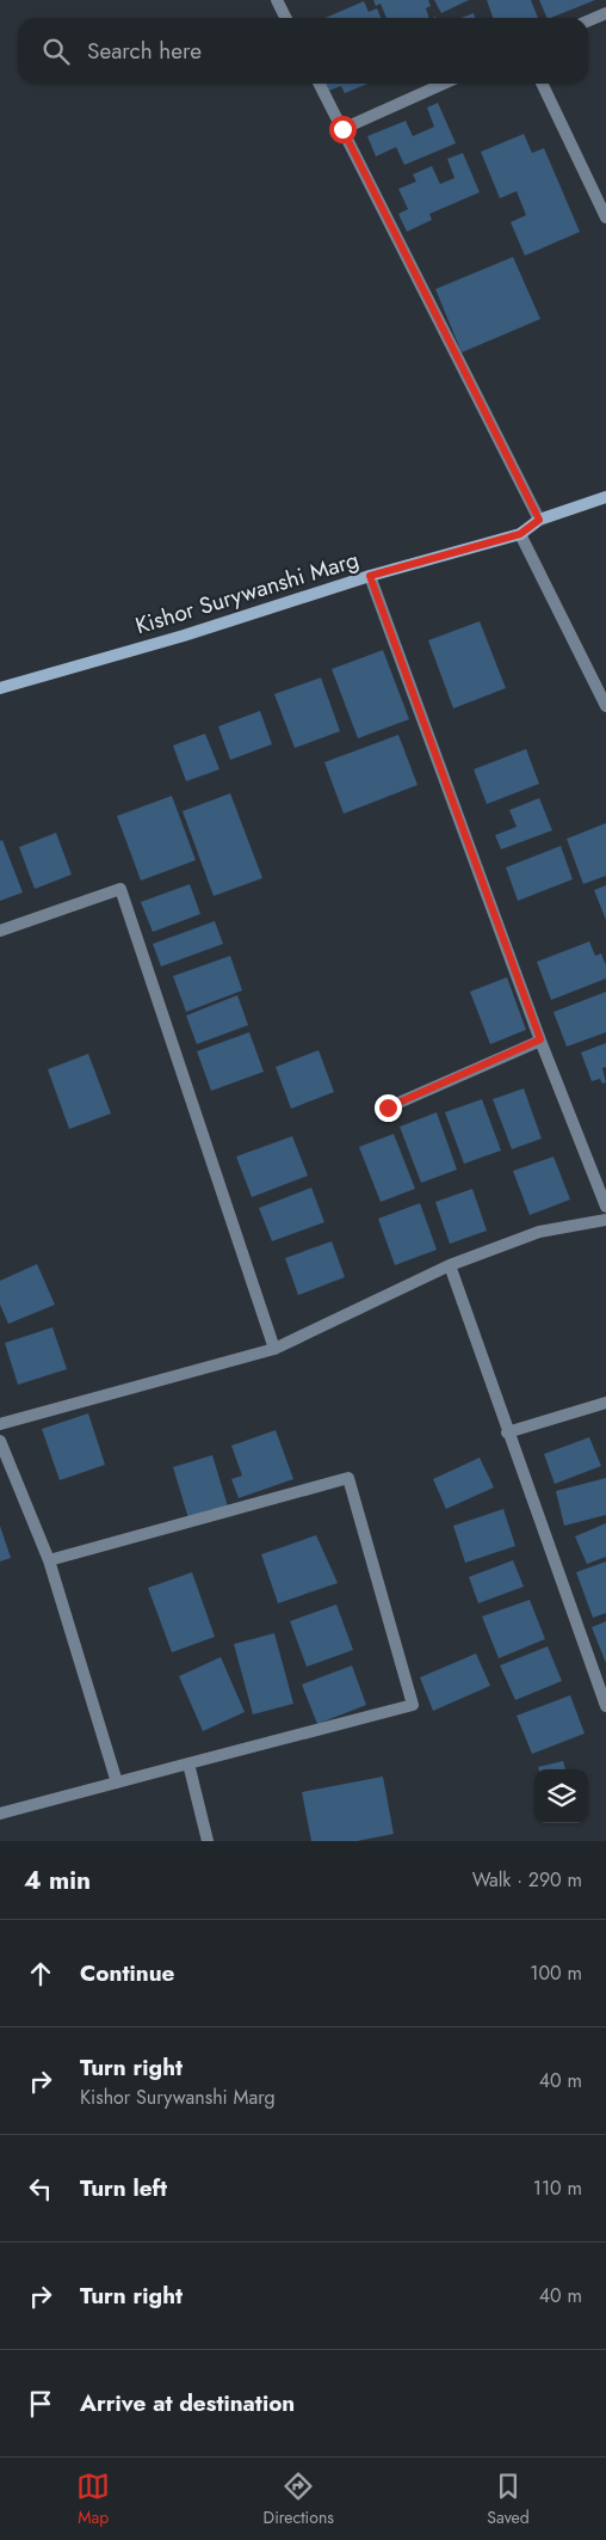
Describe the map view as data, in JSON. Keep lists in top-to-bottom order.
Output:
{
  "streets": {
    "street": ["Kishor Surywanshi Marg"]
  },
  "page": {
    "search": "Search here",
    "heading": ["4 min", "Walk · 290 m"],
    "list": [
      ["Continue", "100 m"],
      ["Turn right", "Kishor Surywanshi Marg", "40 m"],
      ["Turn left", "110 m"],
      ["Turn right", "40 m"],
      "Arrive at destination"
    ],
    "nav": ["Map", "Directions", "Saved"]
  }
}
